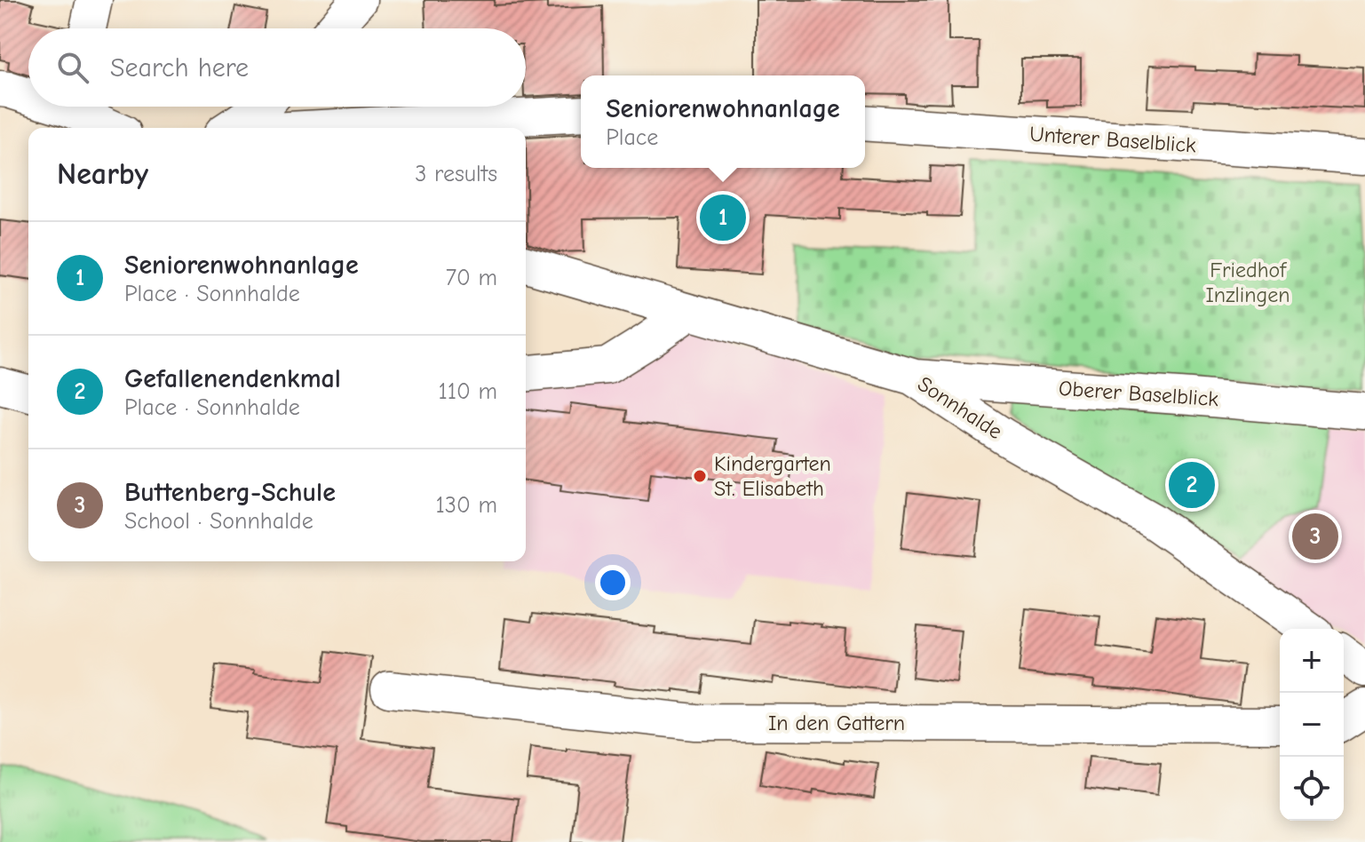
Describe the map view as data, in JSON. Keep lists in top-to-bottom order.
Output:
{
  "streets": {
    "street": [
      "Unterer Baselblick",
      "Oberer Baselblick",
      "Sonnhalde",
      "In den Gattern"
    ]
  },
  "crossings": [
    ["Oberer Baselblick", "Sonnhalde"]
  ],
  "parks": ["Friedhof Inzlingen"],
  "places": ["Kindergarten St. Elisabeth"],
  "page": {
    "search": "Search here",
    "popup": ["Seniorenwohnanlage", "Place"],
    "heading": ["Nearby", "3 results"],
    "pins": ["1", "2", "3"],
    "list": [
      {
        "mark": "1",
        "name": "Seniorenwohnanlage",
        "note": "Place · Sonnhalde",
        "value": "70 m"
      },
      {
        "mark": "2",
        "name": "Gefallenendenkmal",
        "note": "Place · Sonnhalde",
        "value": "110 m"
      },
      {
        "mark": "3",
        "name": "Buttenberg-Schule",
        "note": "School · Sonnhalde",
        "value": "130 m"
      }
    ],
    "map_buttons": ["+", "−"]
  }
}
